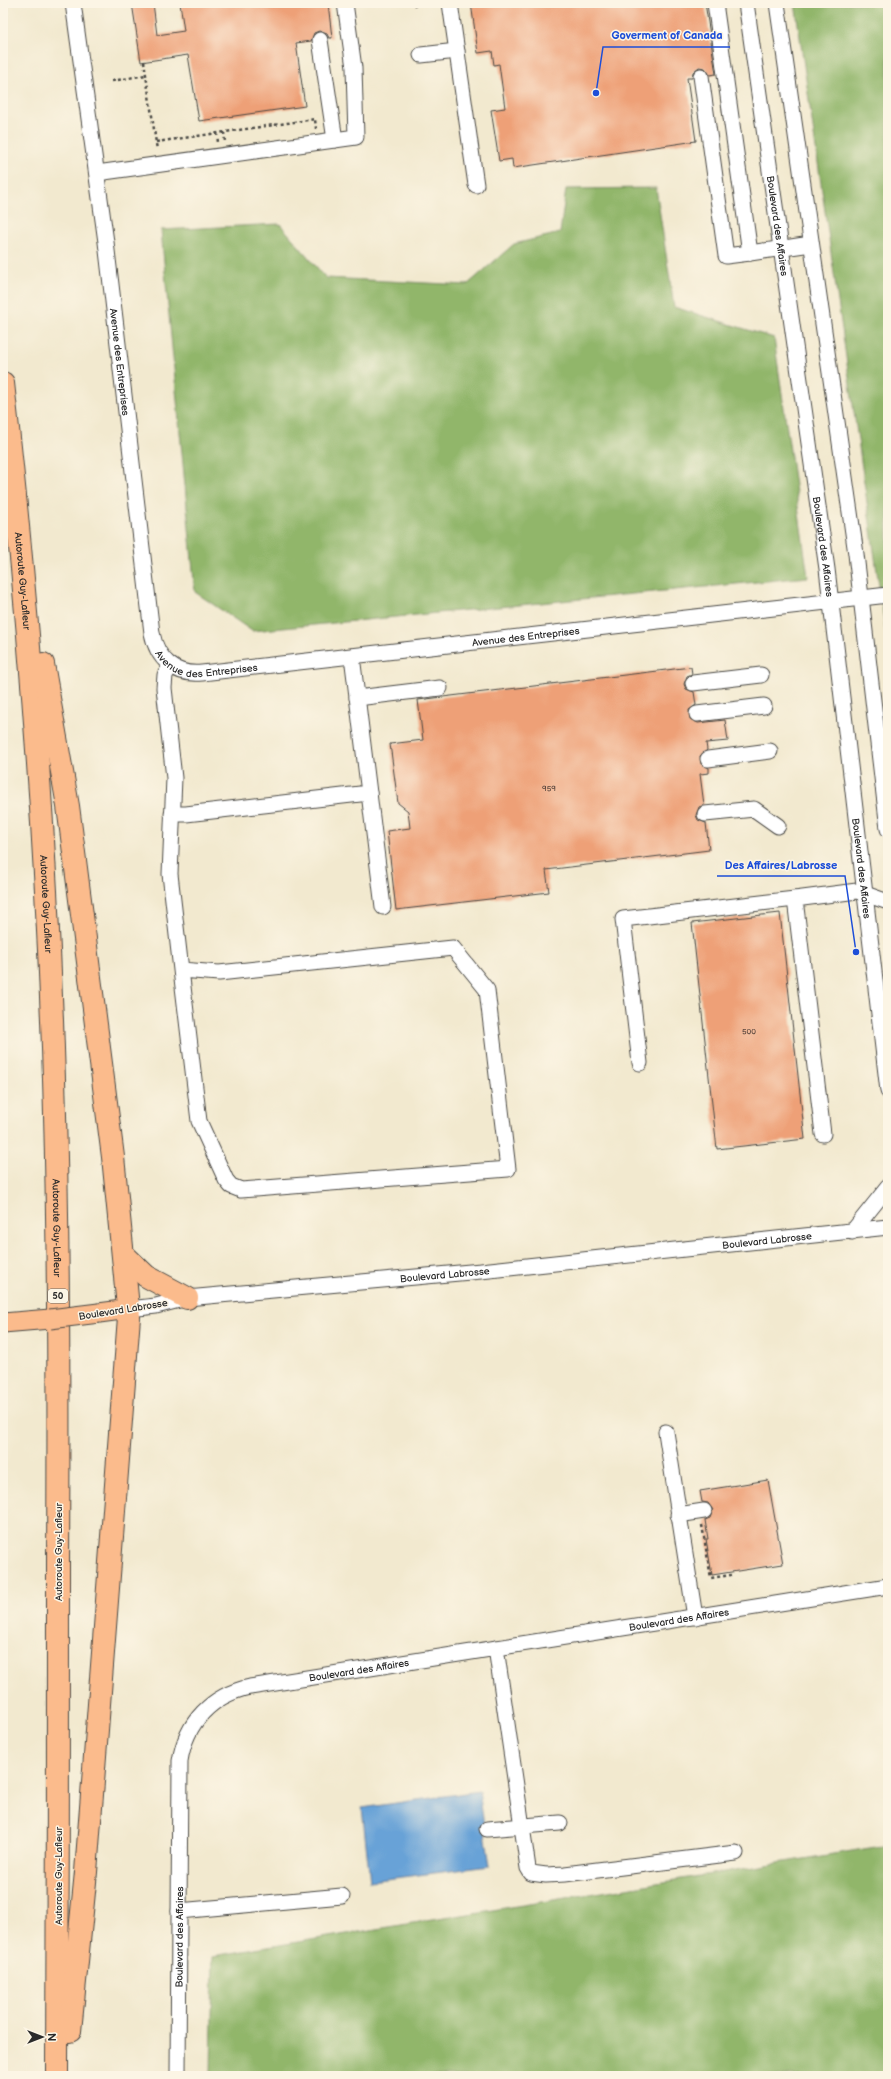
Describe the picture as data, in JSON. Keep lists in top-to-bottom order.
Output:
{
  "streets": {
    "highway": ["Autoroute Guy-Lafleur", "50"],
    "main road": ["Boulevard Labrosse"],
    "street": ["Boulevard des Affaires", "Avenue des Entreprises"]
  },
  "crossings": [
    ["Boulevard des Affaires", "Avenue des Entreprises"]
  ],
  "places": ["Goverment of Canada", "Des Affaires/Labrosse"],
  "house_numbers": ["959", "500"],
  "north": "right"
}
